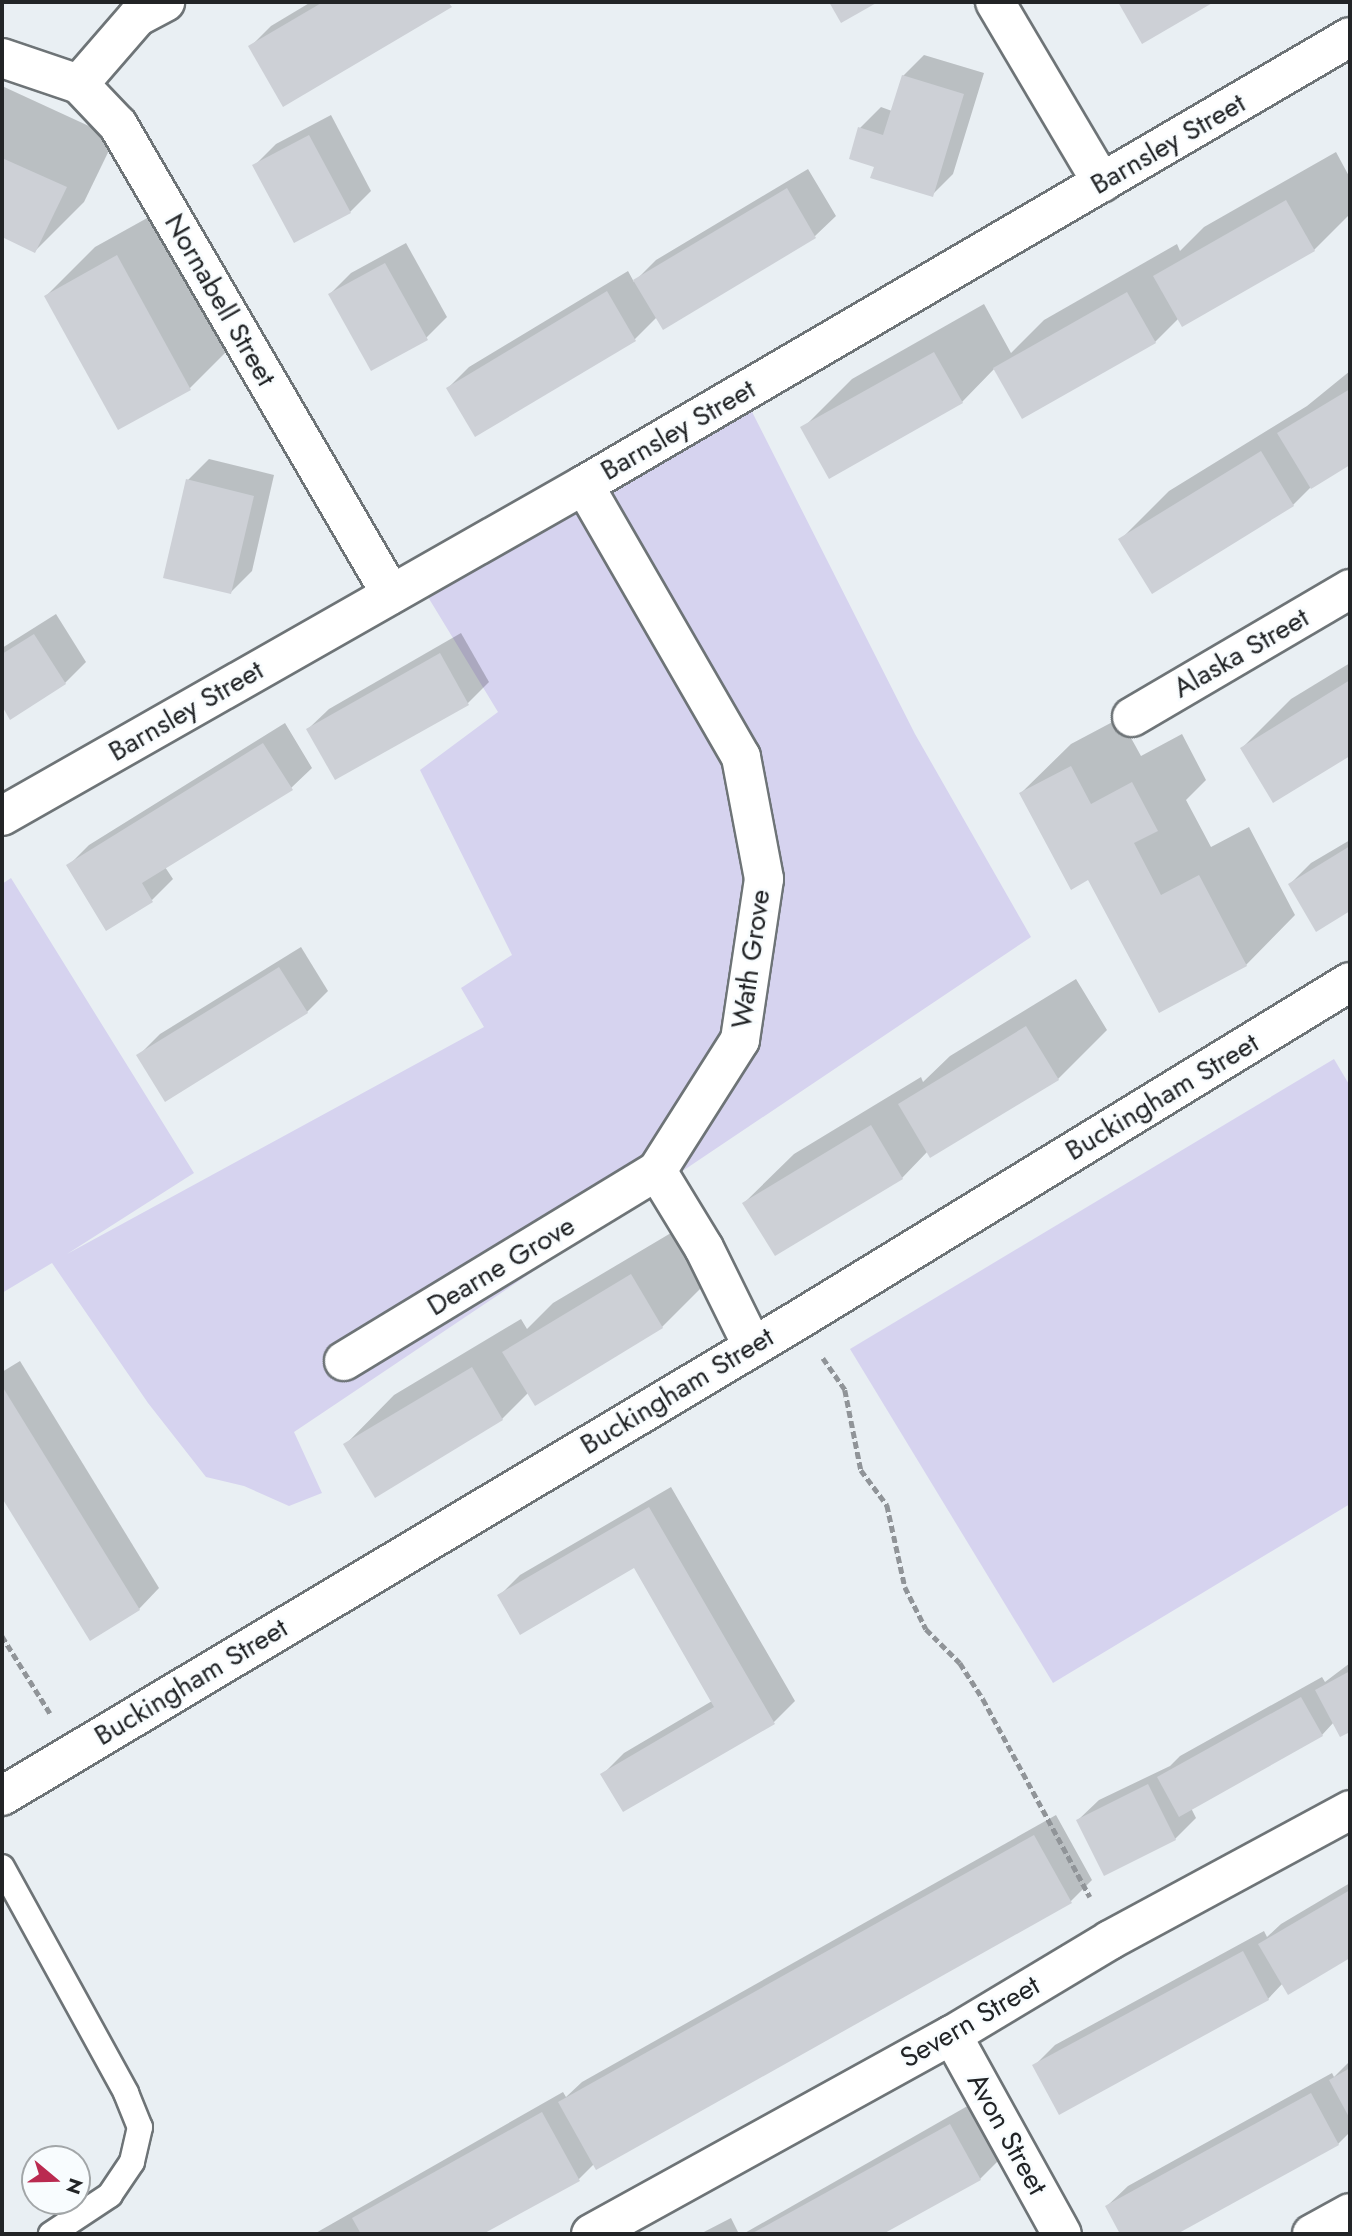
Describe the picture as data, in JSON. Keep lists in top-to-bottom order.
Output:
{
  "streets": {
    "street": [
      "Barnsley Street",
      "Nornabell Street",
      "Alaska Street",
      "Wath Grove",
      "Buckingham Street",
      "Dearne Grove",
      "Severn Street",
      "Avon Street"
    ]
  },
  "crossings": [
    ["Barnsley Street", "Nornabell Street"],
    ["Barnsley Street", "Wath Grove"],
    ["Wath Grove", "Dearne Grove"],
    ["Severn Street", "Avon Street"]
  ],
  "north": "right"
}
